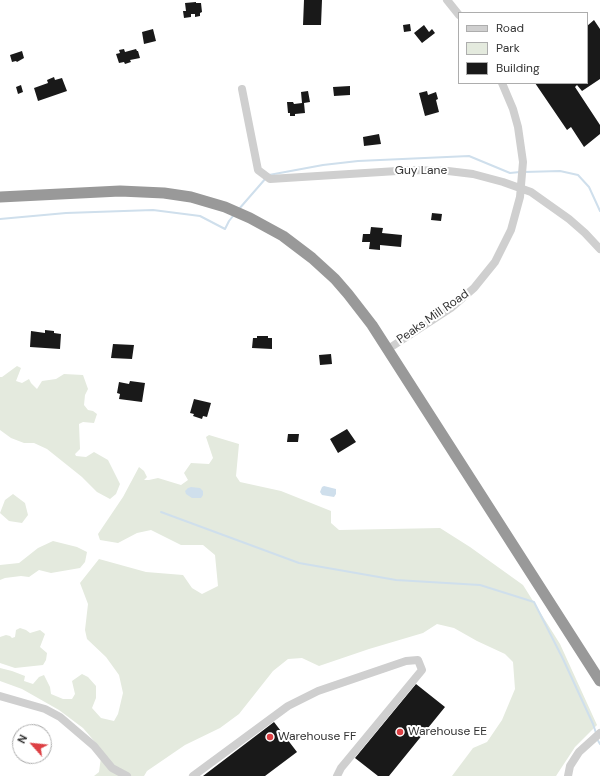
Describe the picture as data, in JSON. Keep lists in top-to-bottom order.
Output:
{
  "streets": {
    "street": ["Guy Lane", "Peaks Mill Road"]
  },
  "crossings": [
    ["Guy Lane", "Peaks Mill Road"]
  ],
  "places": ["Warehouse EE", "Warehouse FF"],
  "legend": ["Road", "Park", "Building"],
  "north": "top left"
}
